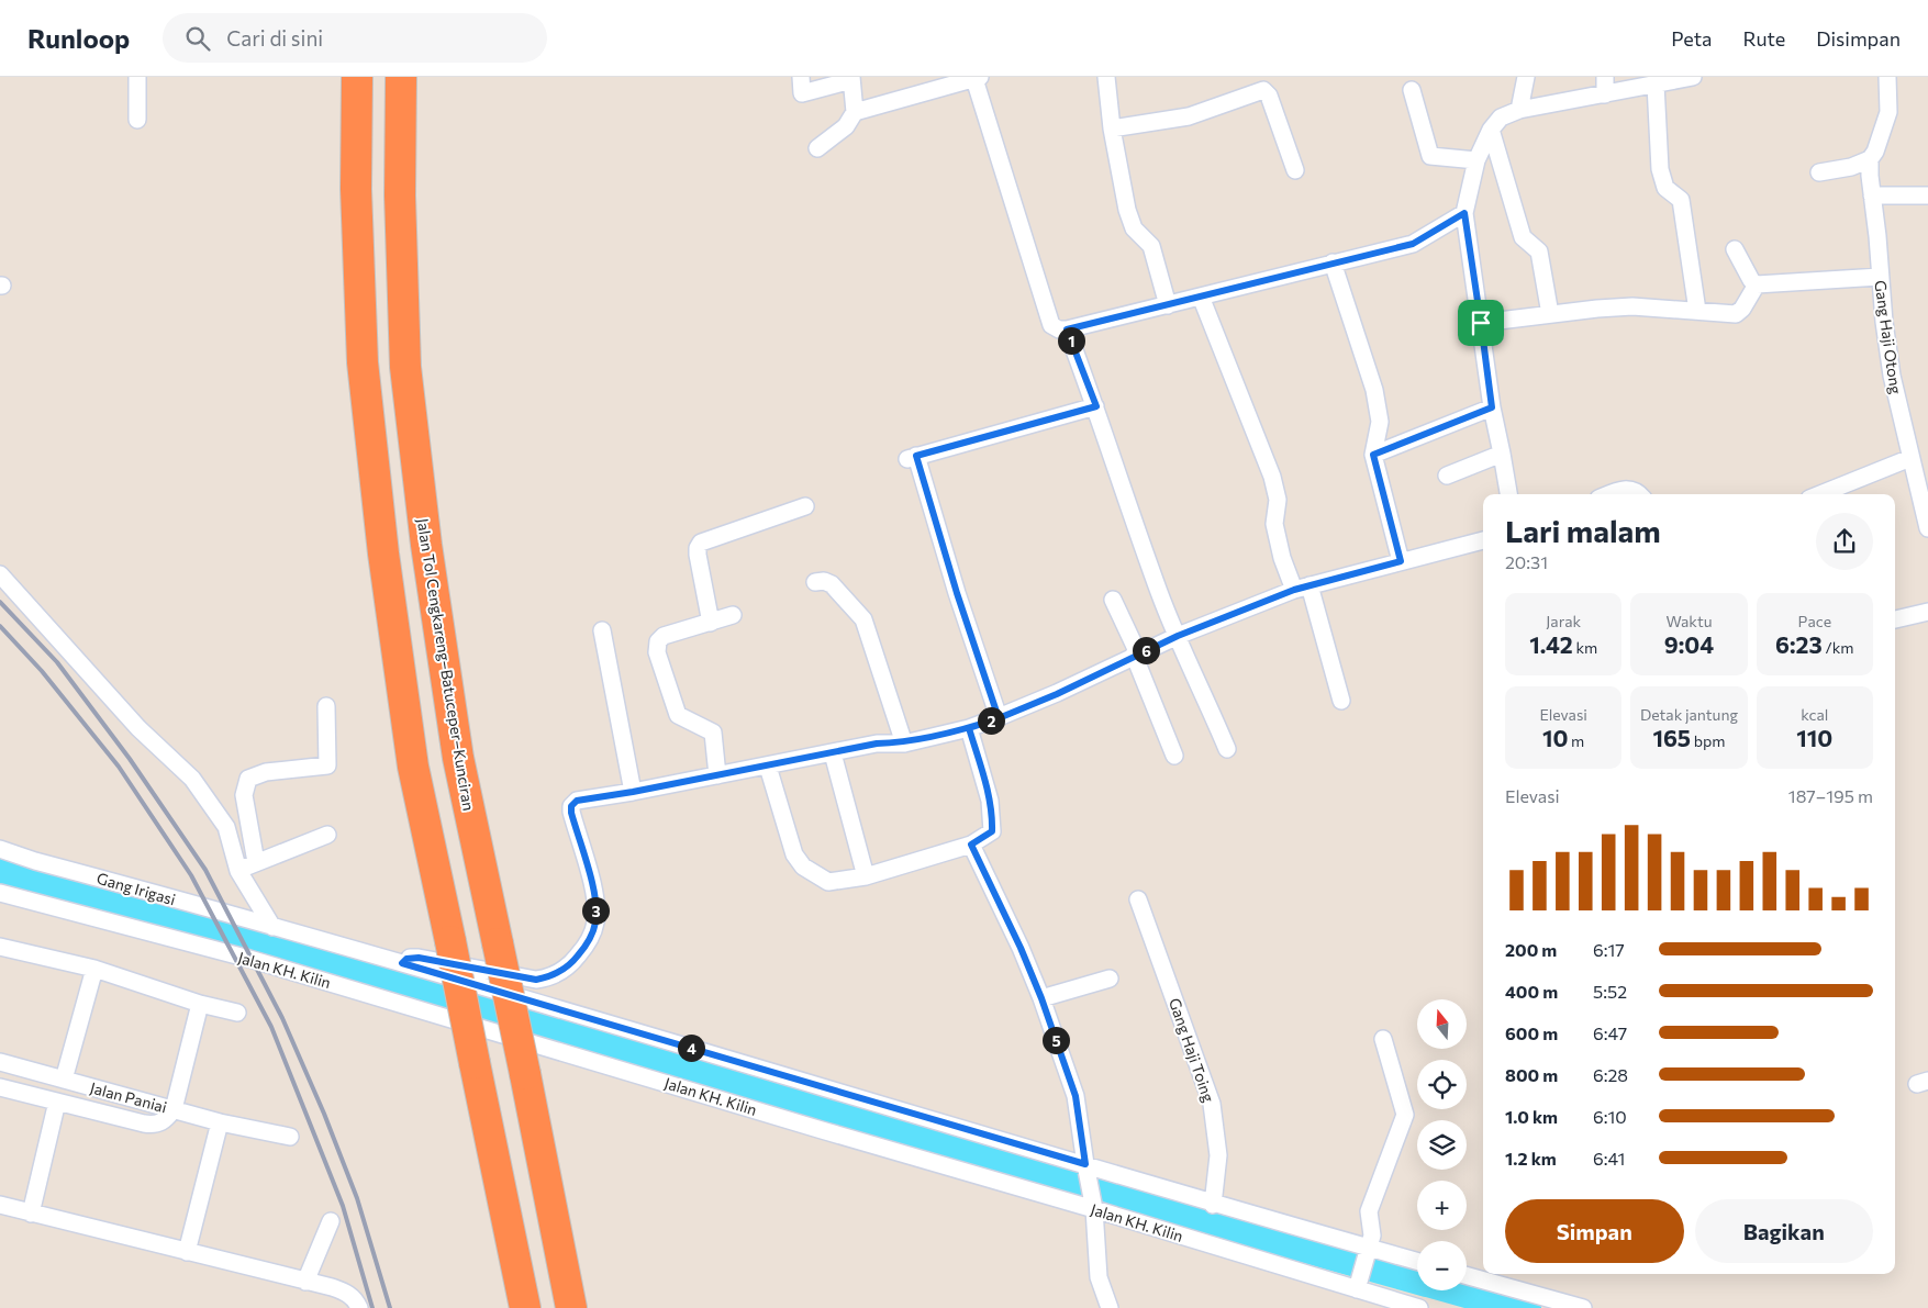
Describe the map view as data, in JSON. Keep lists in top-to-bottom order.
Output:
{
  "streets": {
    "highway": ["Jalan Tol Cengkareng–Batuceper–Kunciran"],
    "street": [
      "Gang Haji Otong",
      "Gang Irigasi",
      "Jalan KH. Kilin",
      "Gang Haji Toing",
      "Jalan Paniai"
    ]
  },
  "crossings": [
    ["Gang Irigasi", "Jalan KH. Kilin"],
    ["Jalan KH. Kilin", "Gang Haji Toing"]
  ],
  "north": "top",
  "page": {
    "header": "Runloop",
    "search": "Cari di sini",
    "nav": ["Peta", "Rute", "Disimpan"],
    "pins": [
      "1",
      "6",
      "2",
      "3",
      "5",
      "4"
    ],
    "heading": ["Lari malam", "20:31"],
    "stats": [
      ["Jarak", "1.42 km"],
      ["Waktu", "9:04"],
      ["Pace", "6:23 /km"],
      ["Elevasi", "10 m"],
      ["Detak jantung", "165 bpm"],
      ["kcal", "110"]
    ],
    "chart": ["Elevasi", "187–195 m"],
    "list": [
      {
        "name": "200 m",
        "note": "6:17"
      },
      {
        "name": "400 m",
        "note": "5:52"
      },
      {
        "name": "600 m",
        "note": "6:47"
      },
      {
        "name": "800 m",
        "note": "6:28"
      },
      {
        "name": "1.0 km",
        "note": "6:10"
      },
      {
        "name": "1.2 km",
        "note": "6:41"
      }
    ],
    "map_buttons": ["+", "−"],
    "buttons": ["Simpan", "Bagikan"]
  }
}
